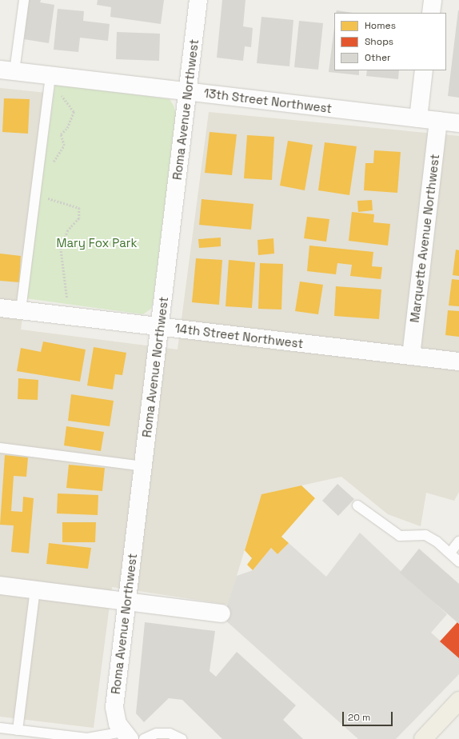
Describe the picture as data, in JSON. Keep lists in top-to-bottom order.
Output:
{
  "streets": {
    "street": [
      "13th Street Northwest",
      "Roma Avenue Northwest",
      "Marquette Avenue Northwest",
      "14th Street Northwest"
    ]
  },
  "crossings": [
    ["13th Street Northwest", "Roma Avenue Northwest"],
    ["13th Street Northwest", "Marquette Avenue Northwest"],
    ["Roma Avenue Northwest", "14th Street Northwest"],
    ["Marquette Avenue Northwest", "14th Street Northwest"]
  ],
  "parks": ["Mary Fox Park"],
  "legend": ["Homes", "Shops", "Other"],
  "scale_bar": "20 m"
}
